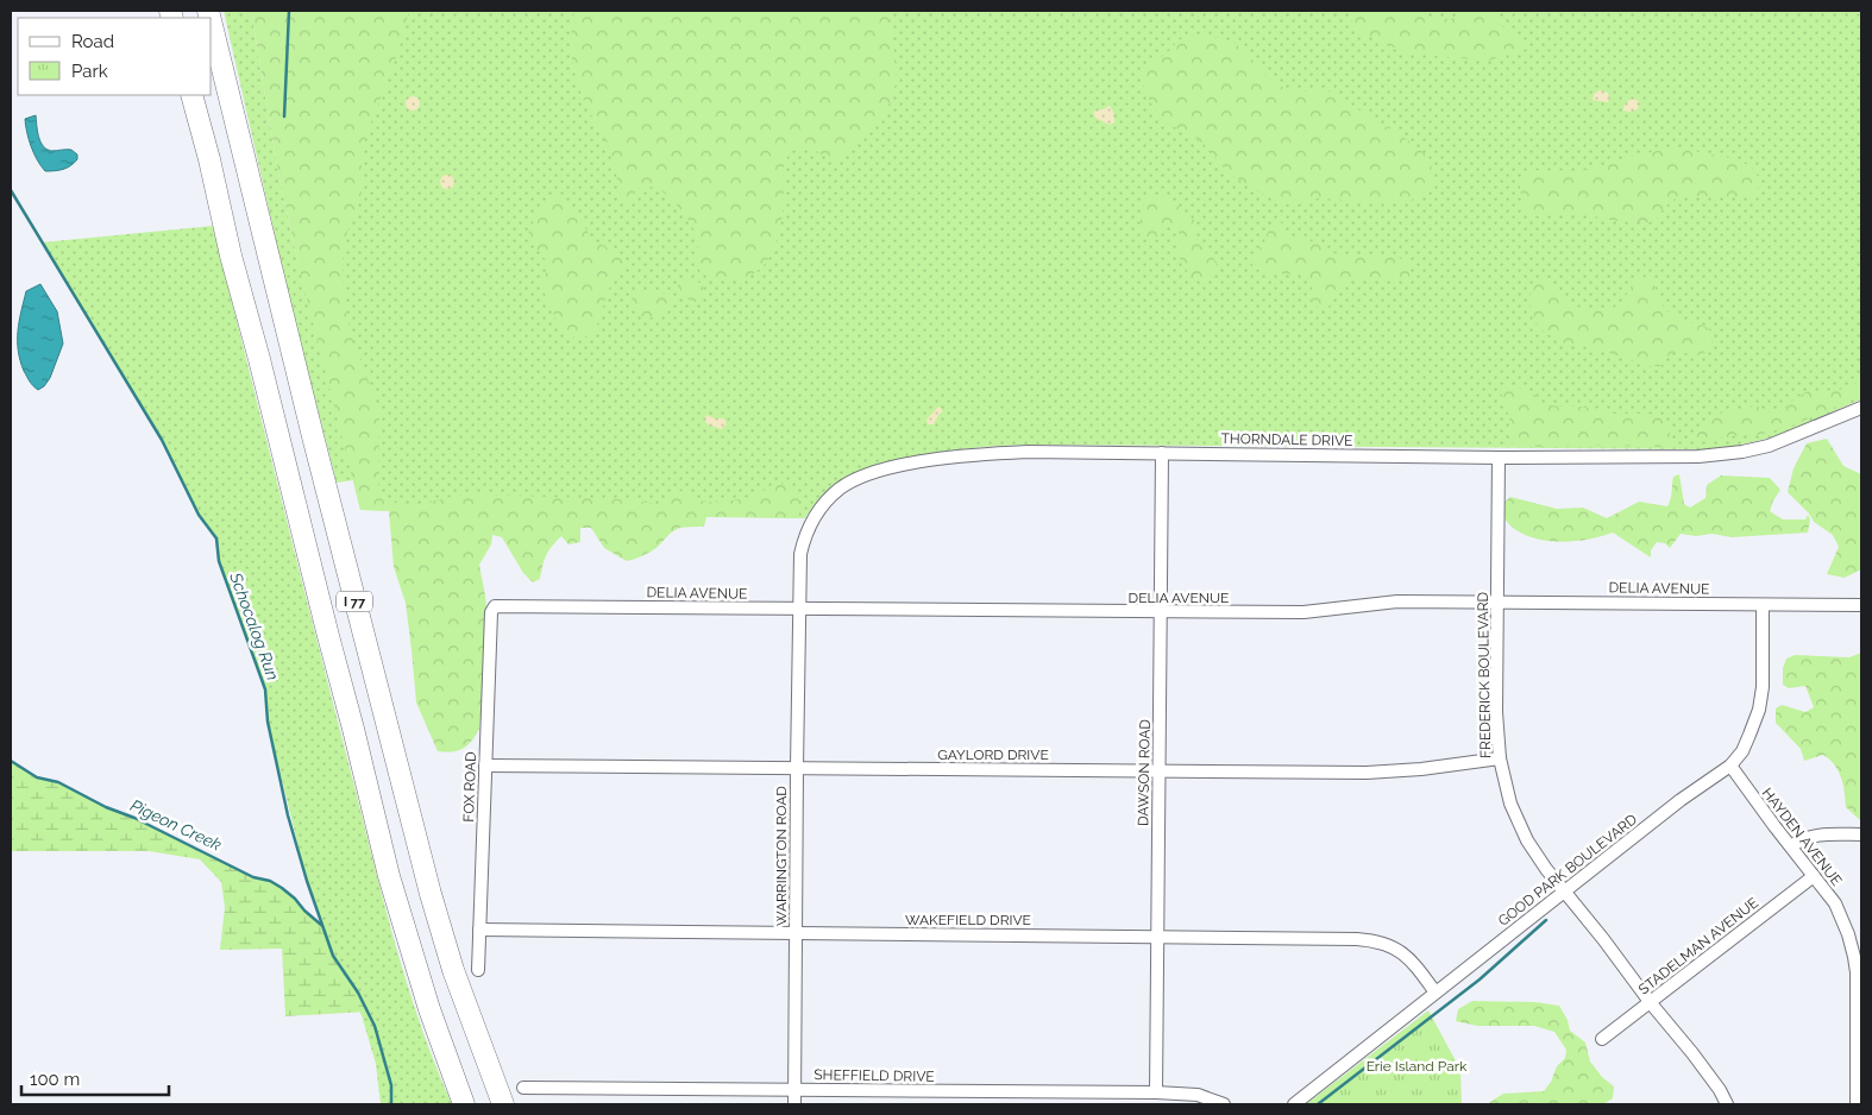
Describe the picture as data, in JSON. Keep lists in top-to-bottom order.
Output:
{
  "streets": {
    "highway": ["I 77"],
    "street": [
      "THORNDALE DRIVE",
      "DELIA AVENUE",
      "FREDERICK BOULEVARD",
      "GAYLORD DRIVE",
      "DAWSON ROAD",
      "FOX ROAD",
      "HAYDEN AVENUE",
      "WARRINGTON ROAD",
      "GOOD PARK BOULEVARD",
      "WAKEFIELD DRIVE",
      "STADELMAN AVENUE",
      "SHEFFIELD DRIVE"
    ]
  },
  "crossings": [
    ["THORNDALE DRIVE", "DELIA AVENUE"],
    ["THORNDALE DRIVE", "FREDERICK BOULEVARD"],
    ["THORNDALE DRIVE", "DAWSON ROAD"],
    ["THORNDALE DRIVE", "WARRINGTON ROAD"],
    ["DELIA AVENUE", "FREDERICK BOULEVARD"],
    ["DELIA AVENUE", "DAWSON ROAD"],
    ["DELIA AVENUE", "FOX ROAD"],
    ["DELIA AVENUE", "WARRINGTON ROAD"],
    ["DELIA AVENUE", "GOOD PARK BOULEVARD"],
    ["FREDERICK BOULEVARD", "GAYLORD DRIVE"],
    ["FREDERICK BOULEVARD", "GOOD PARK BOULEVARD"],
    ["FREDERICK BOULEVARD", "STADELMAN AVENUE"],
    ["GAYLORD DRIVE", "DAWSON ROAD"],
    ["GAYLORD DRIVE", "FOX ROAD"],
    ["GAYLORD DRIVE", "WARRINGTON ROAD"],
    ["DAWSON ROAD", "WAKEFIELD DRIVE"],
    ["DAWSON ROAD", "SHEFFIELD DRIVE"],
    ["FOX ROAD", "WAKEFIELD DRIVE"],
    ["HAYDEN AVENUE", "GOOD PARK BOULEVARD"],
    ["HAYDEN AVENUE", "STADELMAN AVENUE"],
    ["WARRINGTON ROAD", "WAKEFIELD DRIVE"],
    ["WARRINGTON ROAD", "SHEFFIELD DRIVE"],
    ["GOOD PARK BOULEVARD", "WAKEFIELD DRIVE"]
  ],
  "water": ["Schocalog Run", "Pigeon Creek"],
  "parks": ["Erie Island Park"],
  "legend": ["Road", "Park"],
  "scale_bar": "100 m"
}
